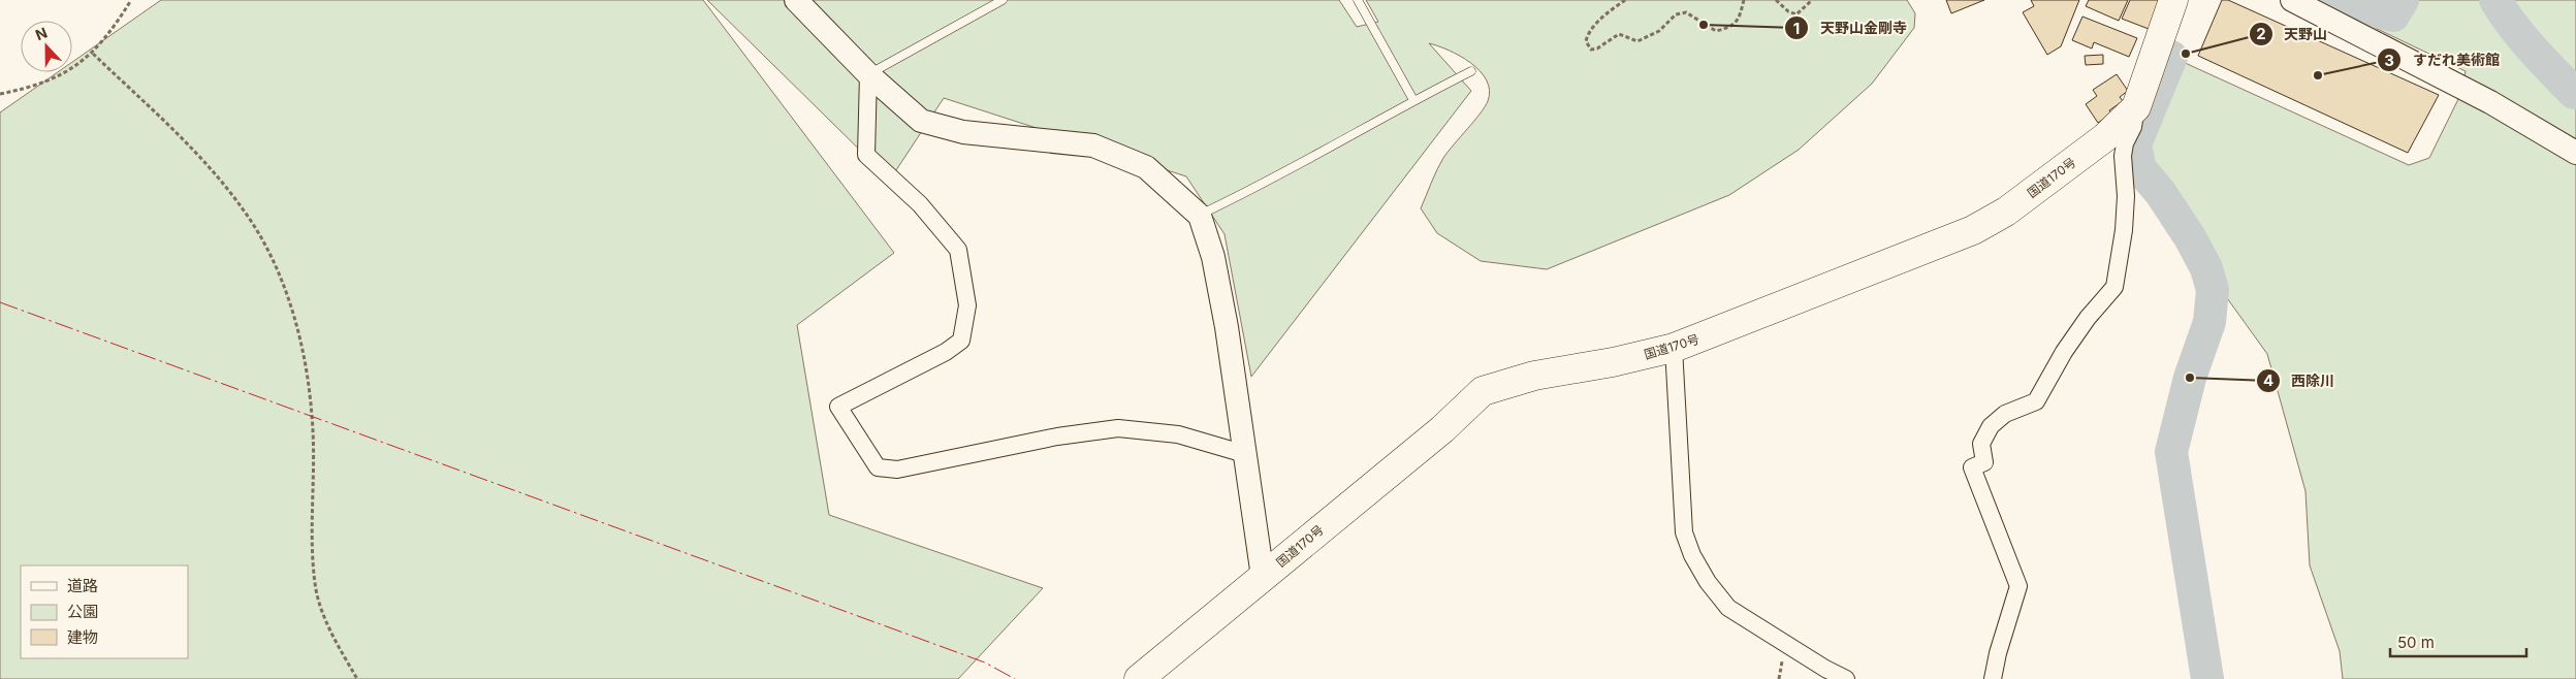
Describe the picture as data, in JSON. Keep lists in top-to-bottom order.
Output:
{
  "streets": {
    "highway": ["国道170号"]
  },
  "places": [
    "天野山金剛寺",
    "天野山",
    "すだれ美術館",
    "西除川"
  ],
  "legend": ["道路", "公園", "建物"],
  "scale_bar": "50 m",
  "north": "top"
}
